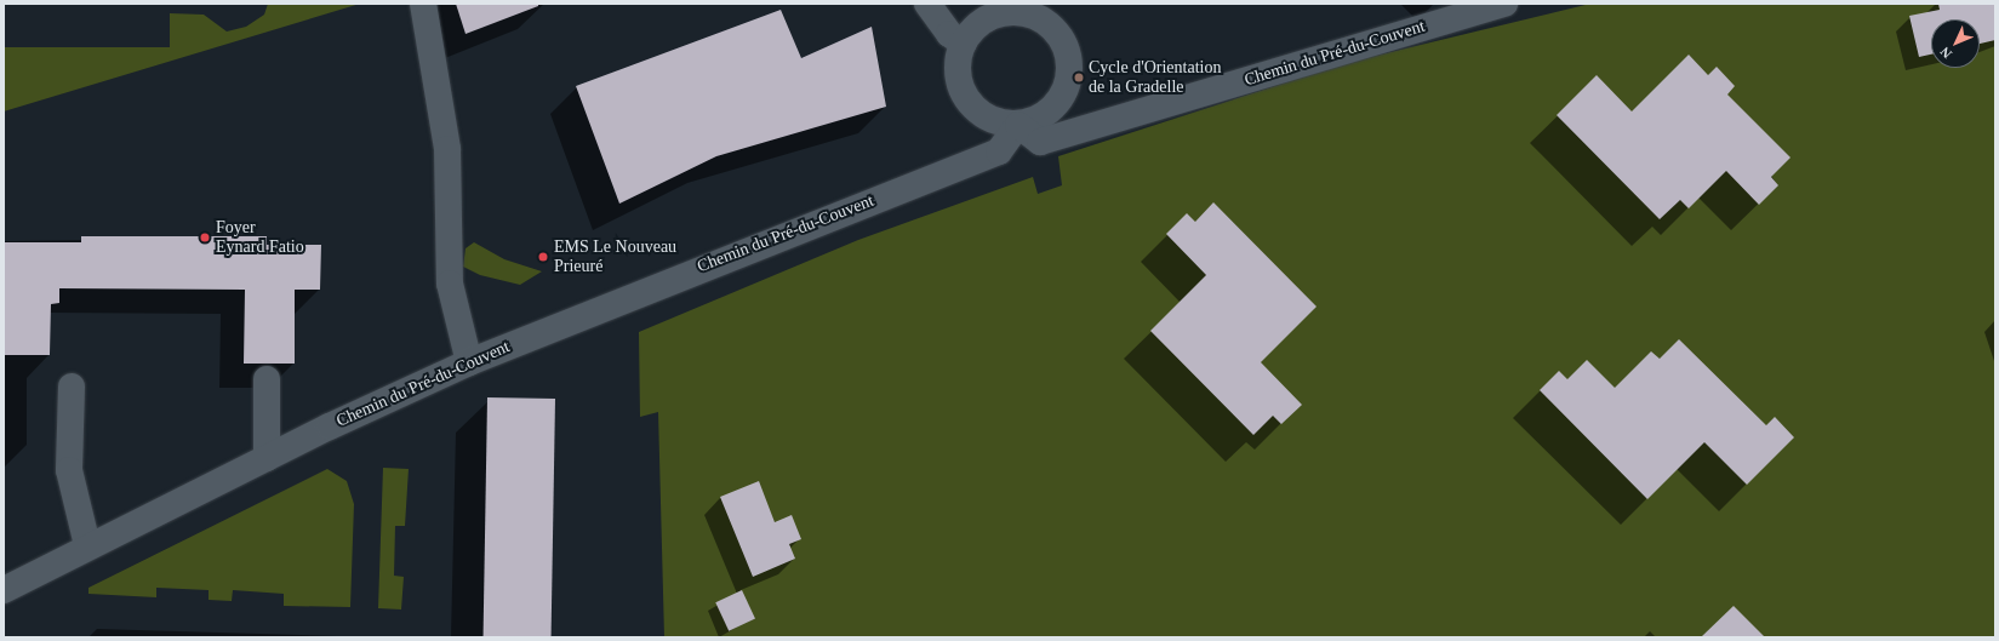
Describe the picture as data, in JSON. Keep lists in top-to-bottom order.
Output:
{
  "streets": {
    "street": ["Chemin du Pré-du-Couvent"]
  },
  "places": ["Cycle d'Orientation de la Gradelle", "Foyer Eynard Fatio", "EMS Le Nouveau Prieuré"],
  "north": "bottom left"
}
